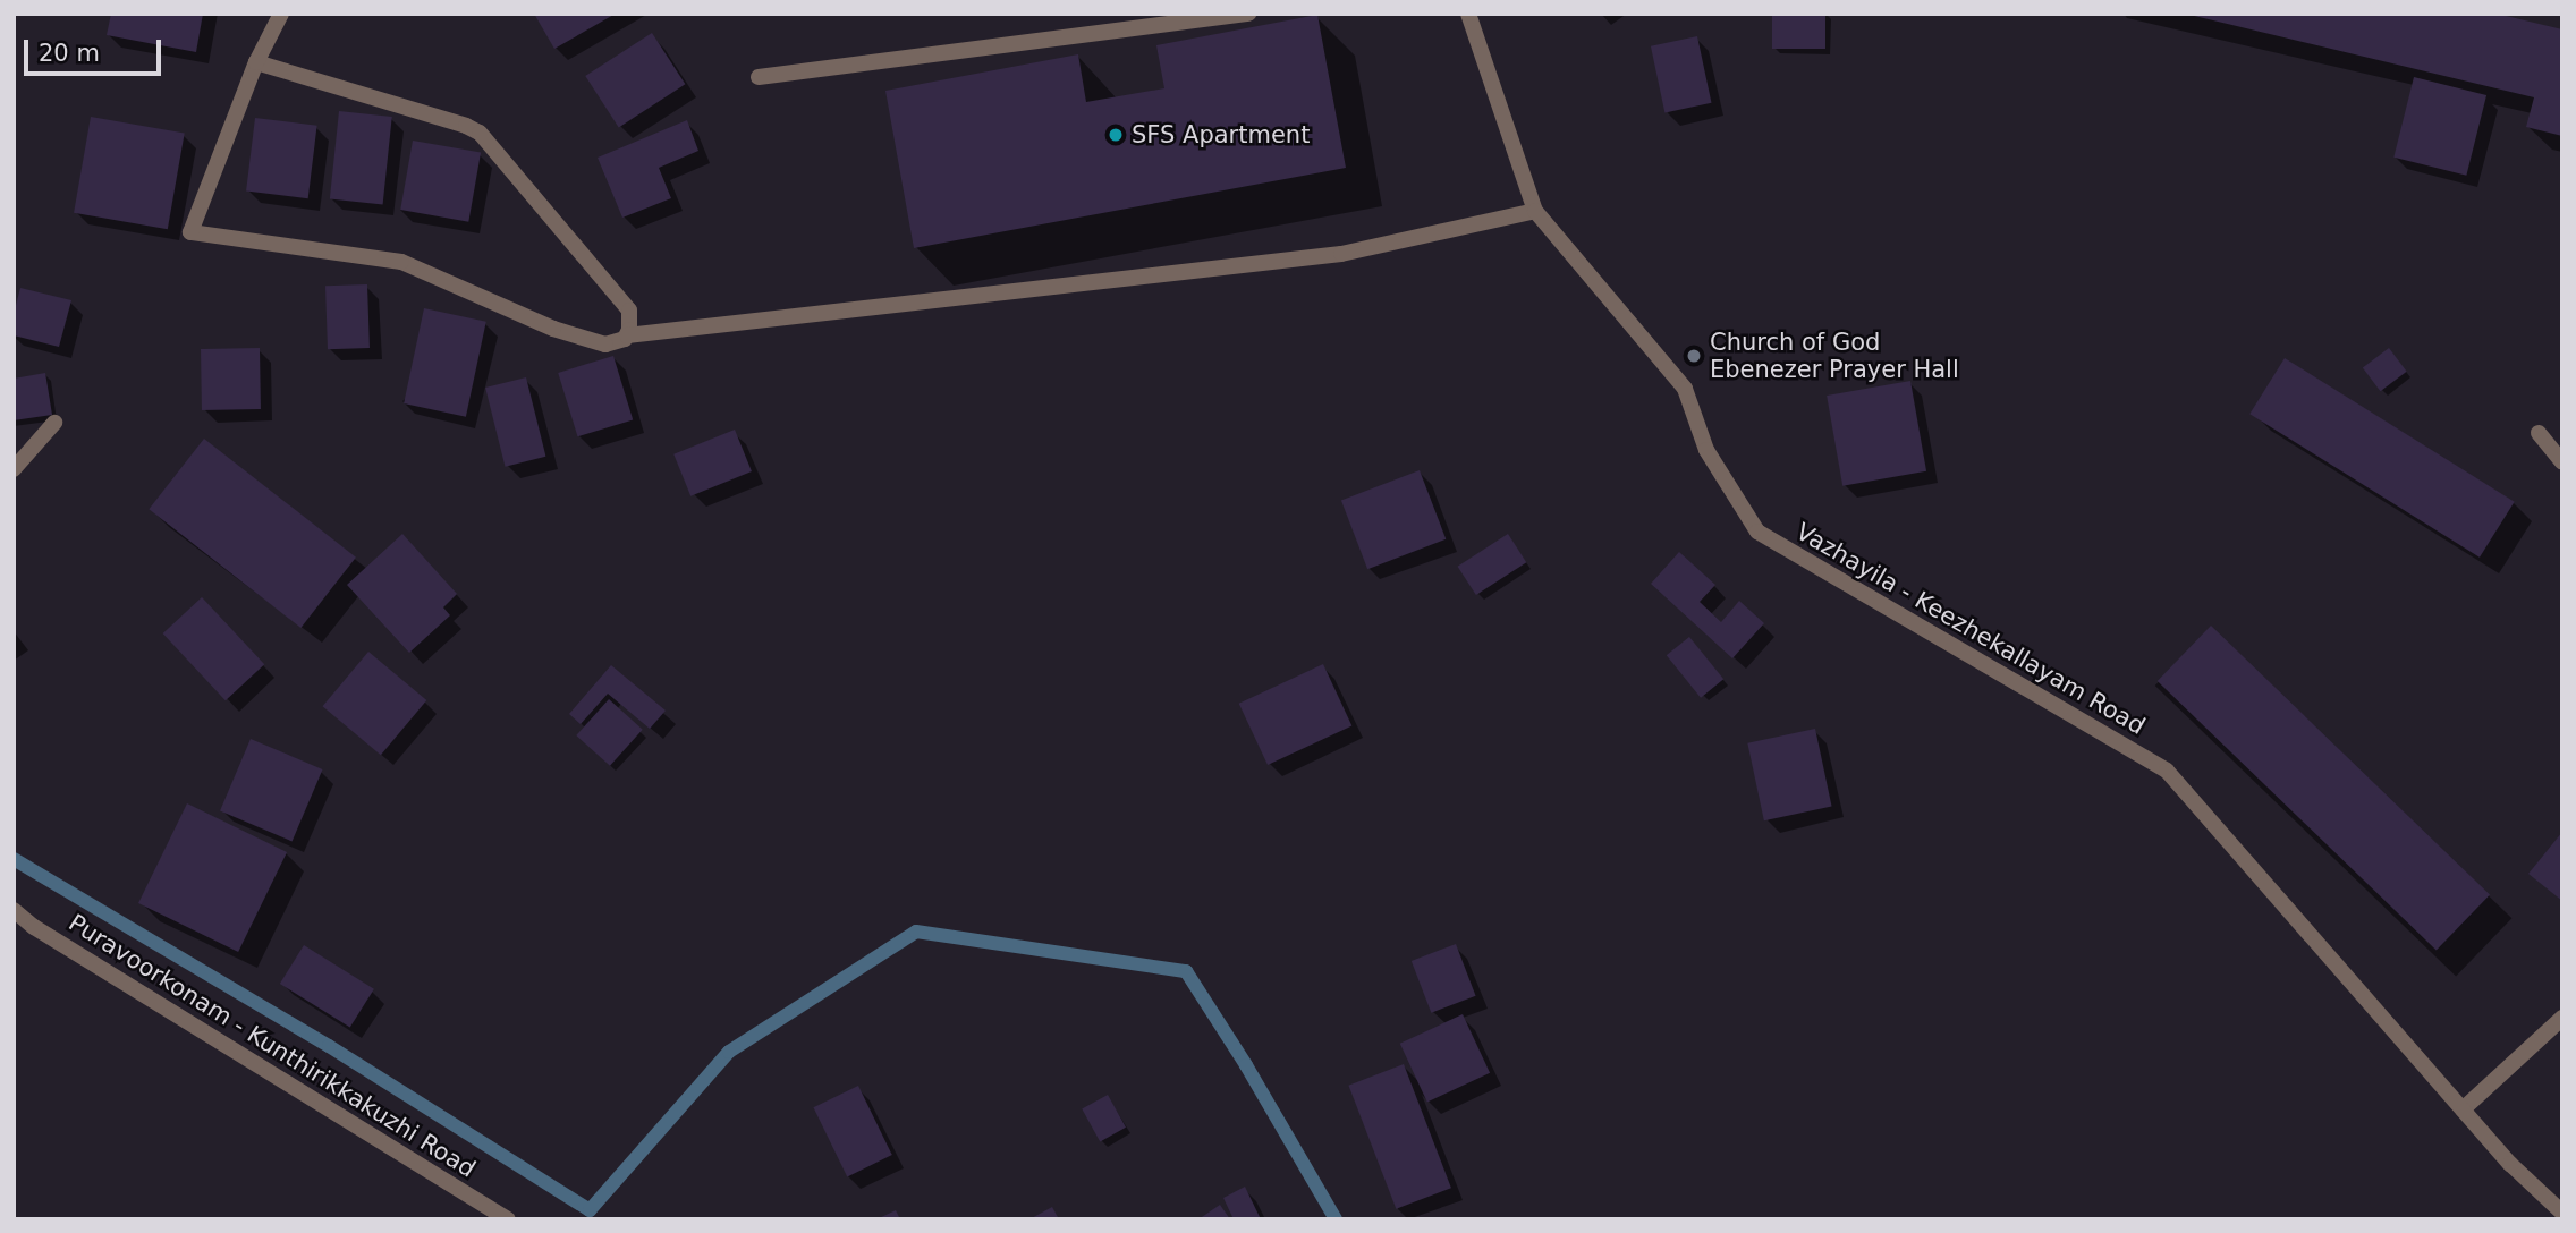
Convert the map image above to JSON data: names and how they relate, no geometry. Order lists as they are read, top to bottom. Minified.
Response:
{"streets":{"street":["Vazhayila - Keezhekallayam Road","Puravoorkonam - Kunthirikkakuzhi Road"]},"places":["SFS Apartment","Church of God Ebenezer Prayer Hall"],"scale_bar":"20 m"}
